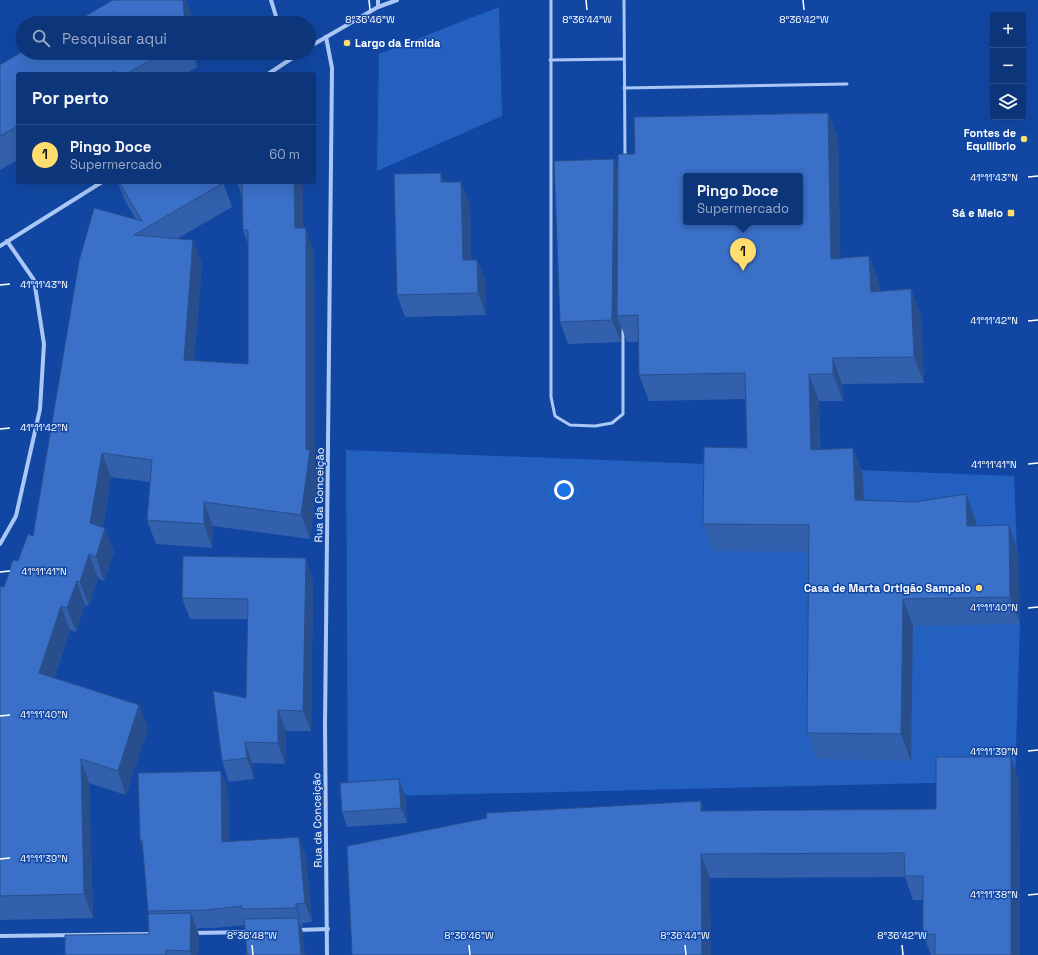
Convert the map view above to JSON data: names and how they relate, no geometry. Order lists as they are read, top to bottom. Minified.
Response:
{"streets":{"street":["Rua da Conceição"]},"places":{"other":["Largo da Ermida","Fontes de Equilíbrio","Casa de Marta Ortigão Sampaio"],"transit":["Sá e Melo"]},"page":{"map_buttons":["+","−"],"search":"Pesquisar aqui","heading":"Por perto","list":[{"mark":"1","name":"Pingo Doce","note":"Supermercado","value":"60 m"}],"popup":["Pingo Doce","Supermercado"],"pins":"1"},"coordinates":["8°36'46\"W","8°36'44\"W","8°36'42\"W","41°11'43\"N","41°11'42\"N","41°11'41\"N","41°11'40\"N","41°11'39\"N","41°11'38\"N","8°36'48\"W"]}
